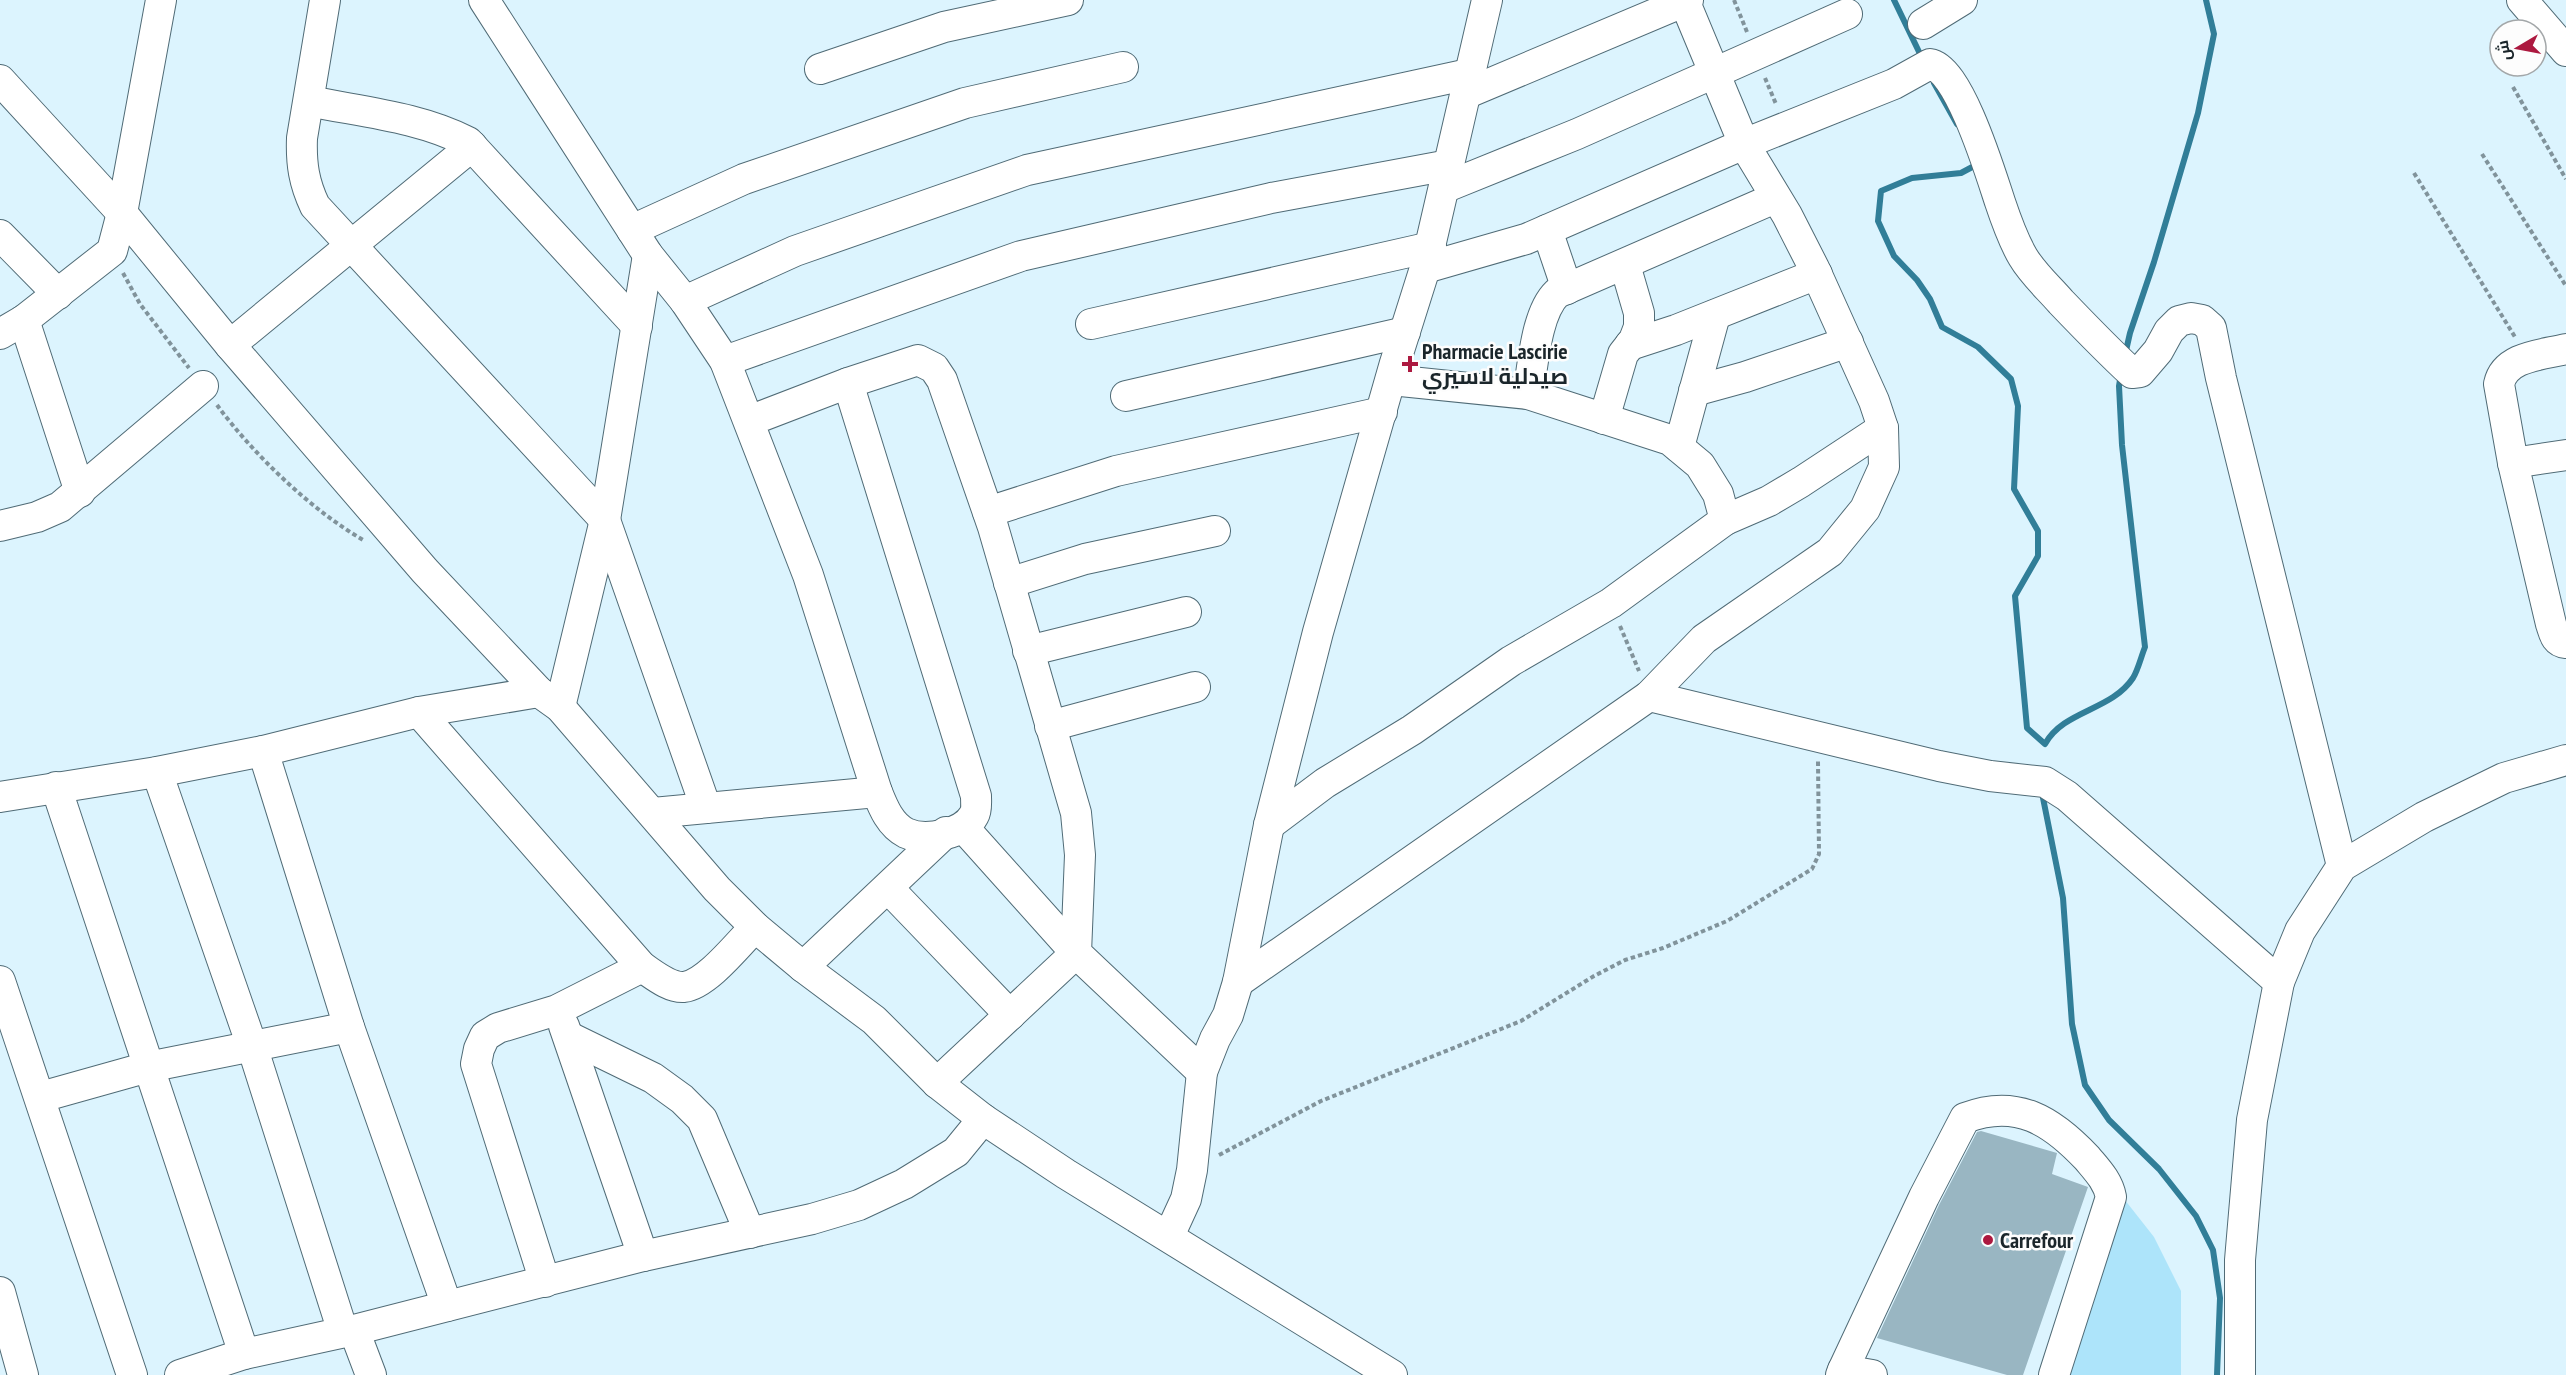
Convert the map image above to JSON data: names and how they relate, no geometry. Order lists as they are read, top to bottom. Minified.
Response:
{"places":{"health":["Pharmacie Lascirie صيدلية لاسيري"],"other":["Carrefour"]},"north":"left"}
